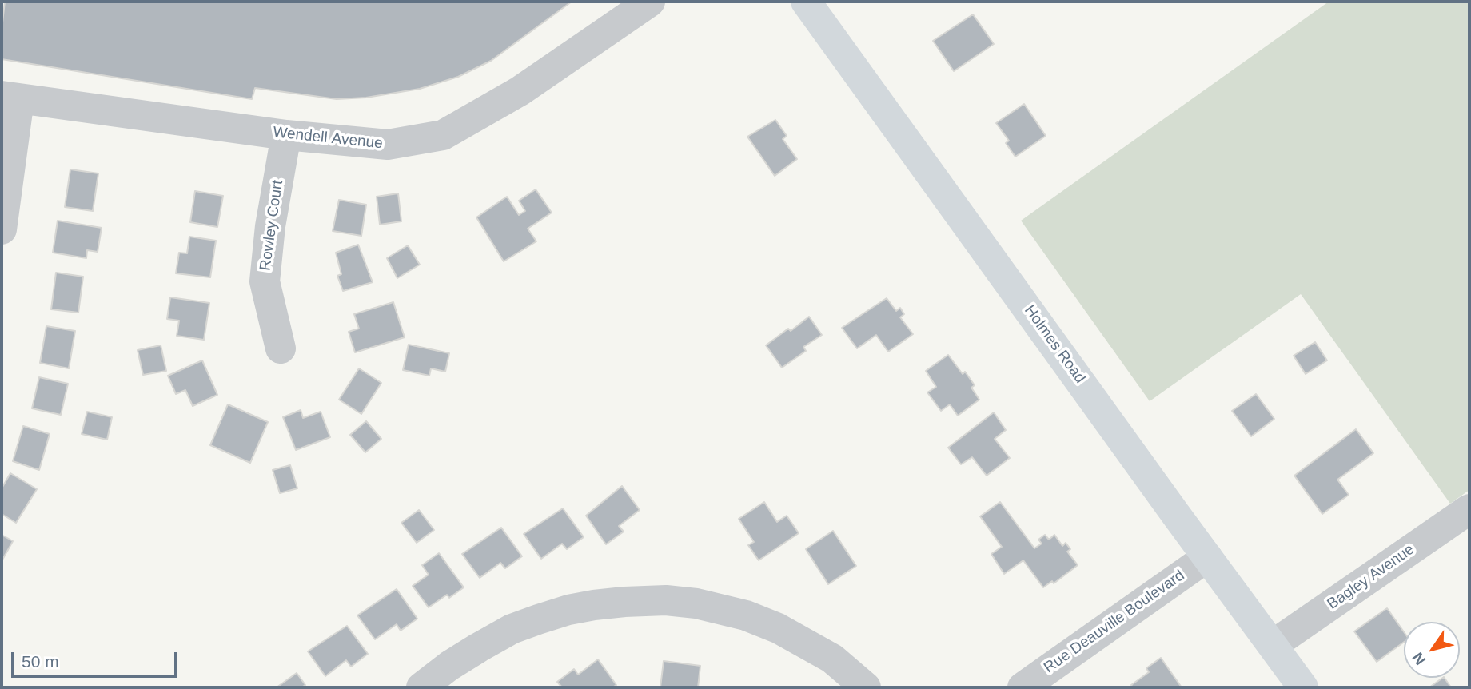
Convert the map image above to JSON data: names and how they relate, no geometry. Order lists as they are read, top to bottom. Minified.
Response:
{"streets":{"main road":["Holmes Road"],"street":["Wendell Avenue","Rowley Court","Bagley Avenue","Rue Deauville Boulevard"]},"crossings":[["Wendell Avenue","Rowley Court"],["Holmes Road","Bagley Avenue"],["Holmes Road","Rue Deauville Boulevard"]],"scale_bar":"50 m","north":"bottom left"}
